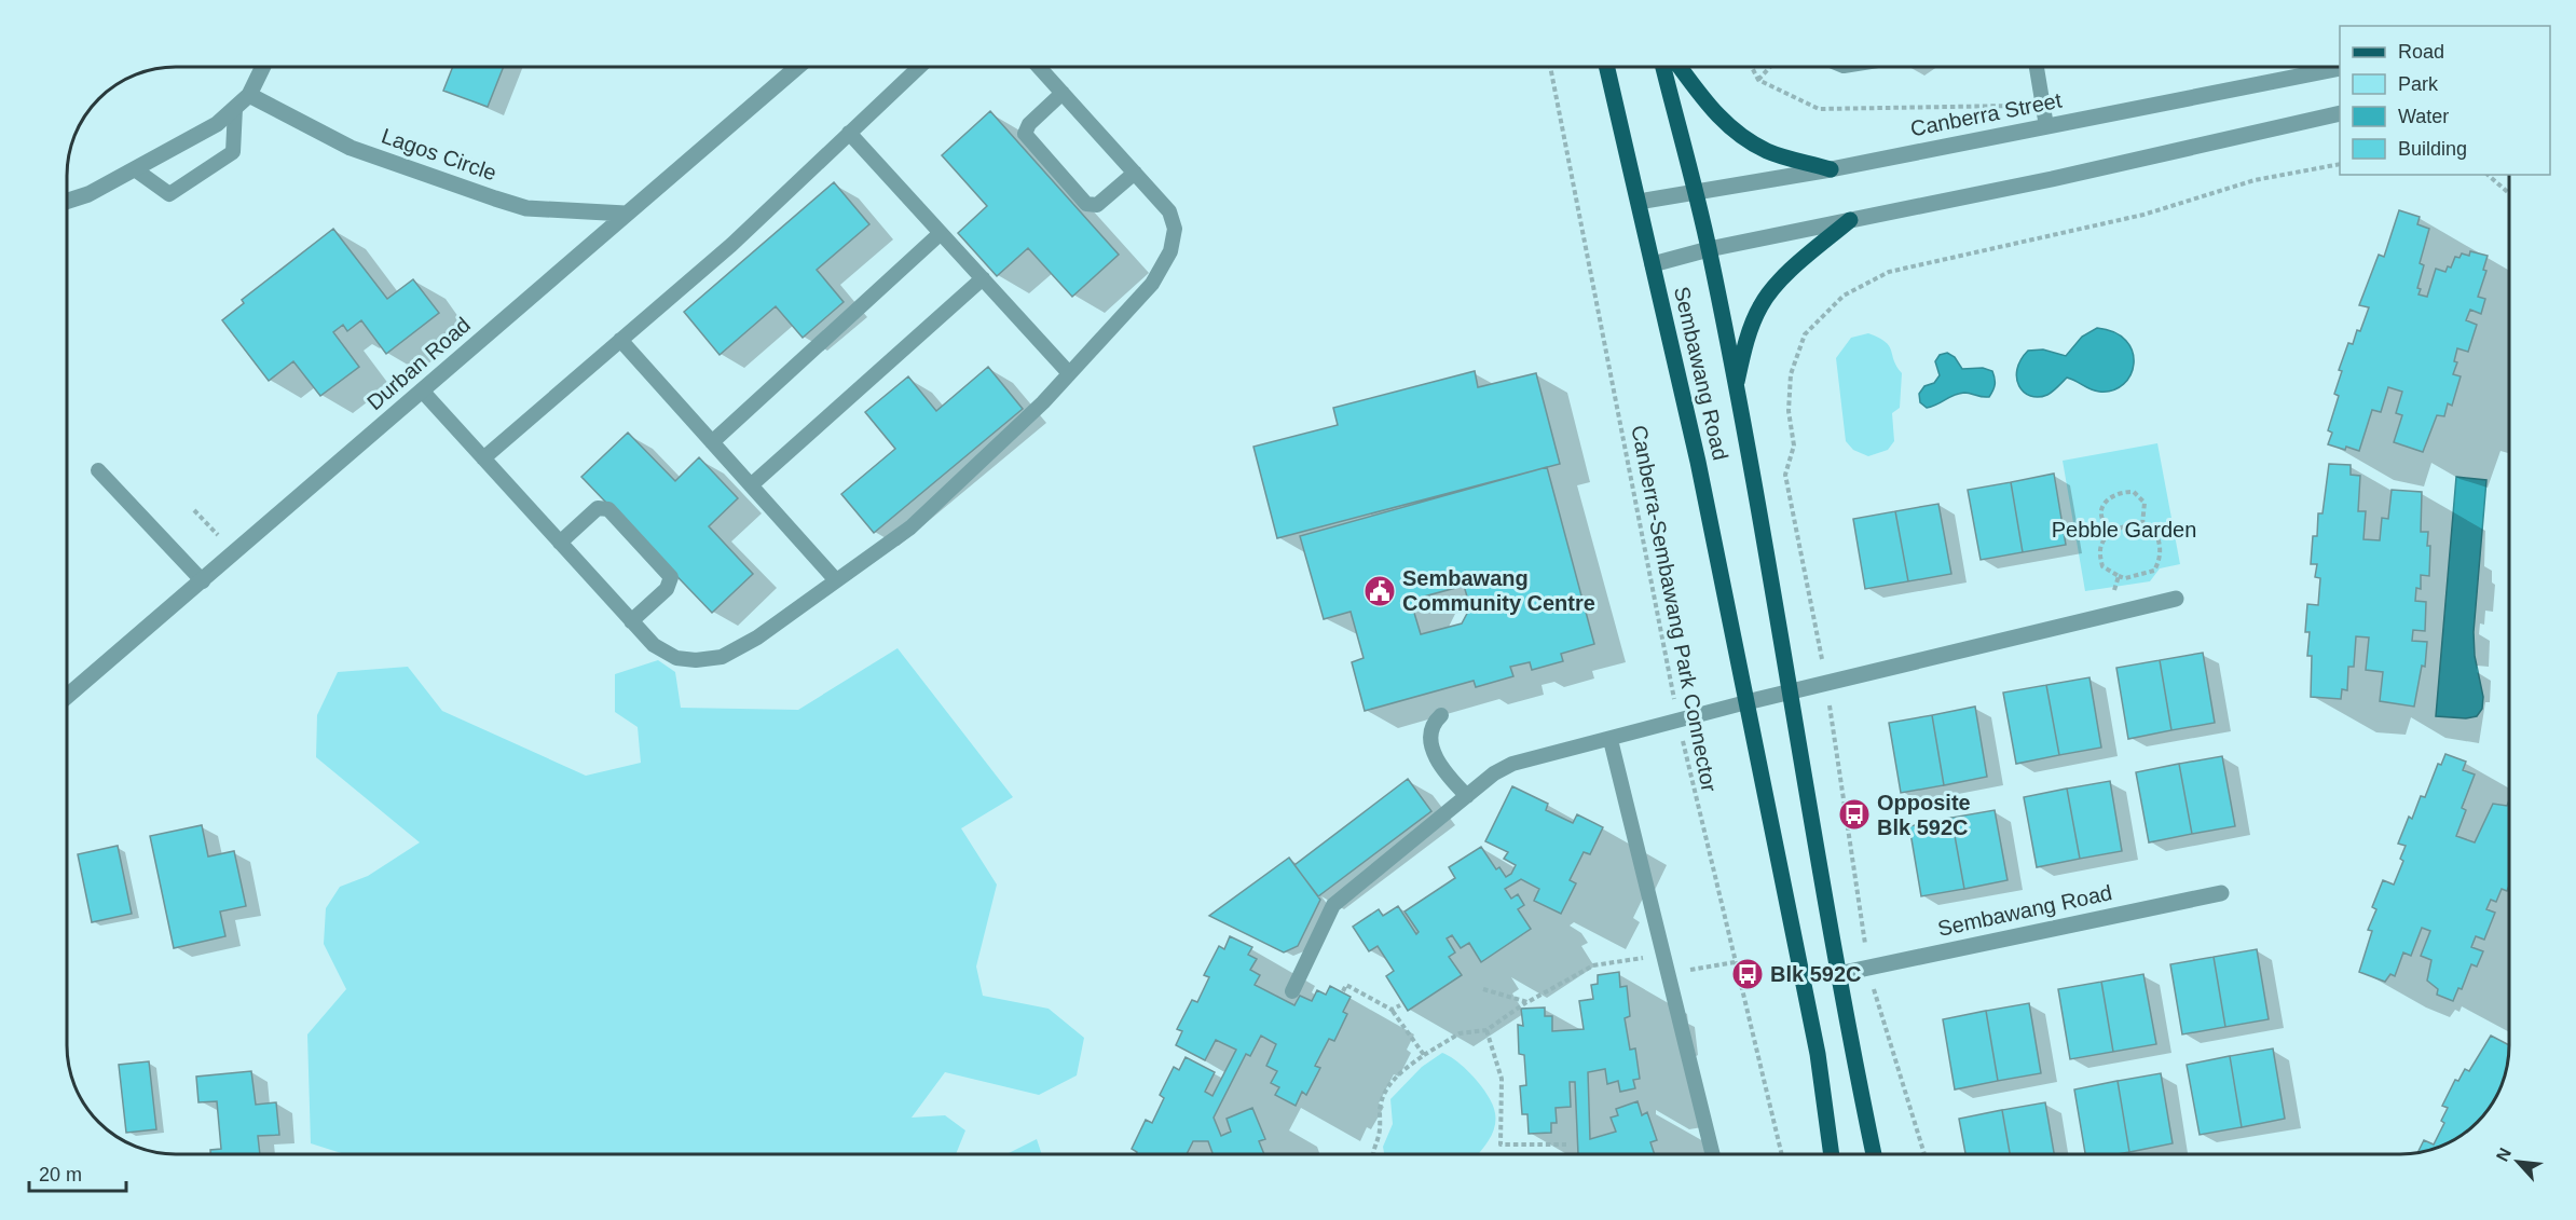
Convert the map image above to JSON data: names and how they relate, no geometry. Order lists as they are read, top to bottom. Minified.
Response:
{"streets":{"main road":["Sembawang Road"],"street":["Canberra Street","Lagos Circle","Durban Road"],"path":["Canberra-Sembawang Park Connector"]},"crossings":[["Canberra Street","Sembawang Road"],["Lagos Circle","Durban Road"]],"parks":["Pebble Garden"],"places":{"public building":["Sembawang Community Centre"],"bus stop":["Opposite Blk 592C","Blk 592C"]},"legend":["Road","Park","Water","Building"],"scale_bar":"20 m","north":"top left"}
